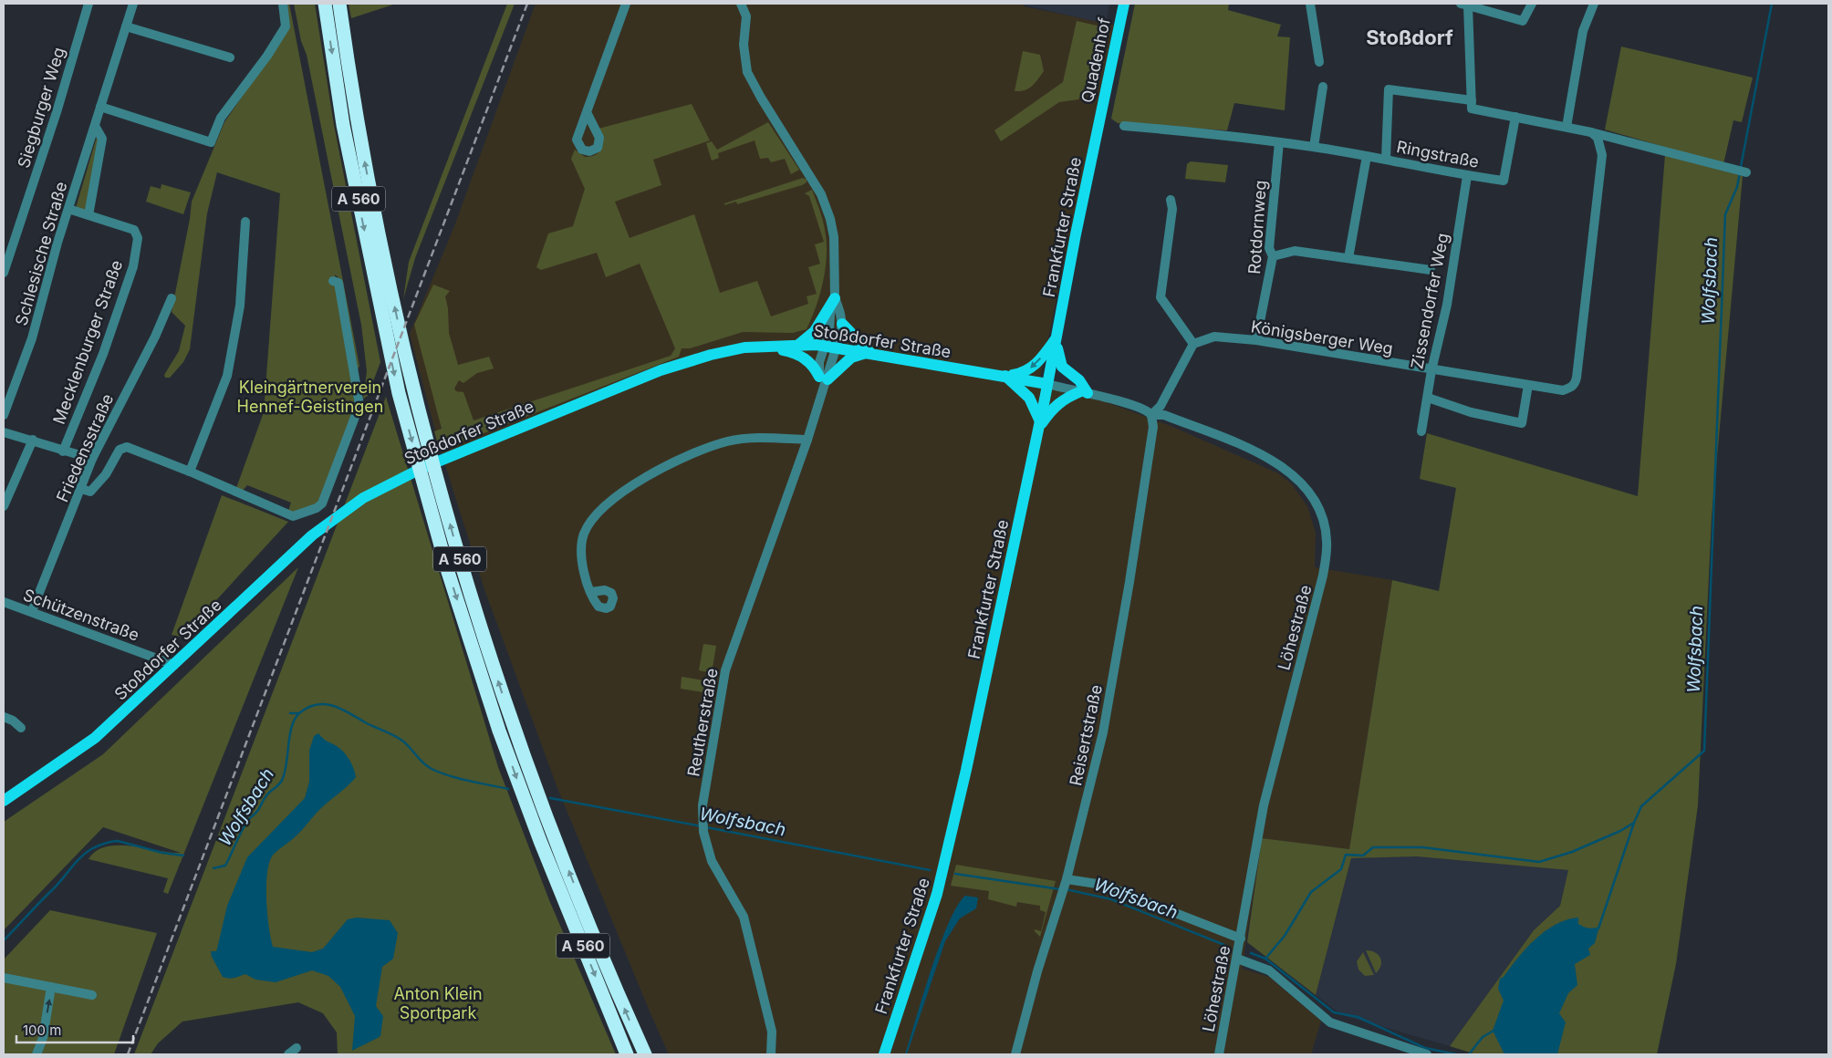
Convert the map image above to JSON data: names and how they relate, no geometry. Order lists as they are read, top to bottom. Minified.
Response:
{"streets":{"highway":["A 560"],"main road":["Quadenhof","Frankfurter Straße","Stoßdorfer Straße"],"street":["Siegburger Weg","Ringstraße","Rotdornweg","Schlesische Straße","Zissendorfer Weg","Königsberger Weg","Mecklenburger Straße","Friedensstraße","Schützenstraße","Löhestraße","Reutherstraße","Reisertstraße"]},"crossings":[["Quadenhof","Frankfurter Straße"],["Ringstraße","Rotdornweg"],["Ringstraße","Zissendorfer Weg"],["Frankfurter Straße","Stoßdorfer Straße"],["Frankfurter Straße","Löhestraße"],["Rotdornweg","Königsberger Weg"],["Schlesische Straße","Mecklenburger Straße"],["Zissendorfer Weg","Königsberger Weg"],["Stoßdorfer Straße","Schützenstraße"],["Stoßdorfer Straße","Löhestraße"],["Stoßdorfer Straße","Reutherstraße"],["Friedensstraße","Schützenstraße"],["Löhestraße","Reisertstraße"]],"districts":["Stoßdorf"],"water":["Wolfsbach"],"parks":["Kleingärtnerverein Hennef-Geistingen","Anton Klein Sportpark"],"scale_bar":"100 m"}
